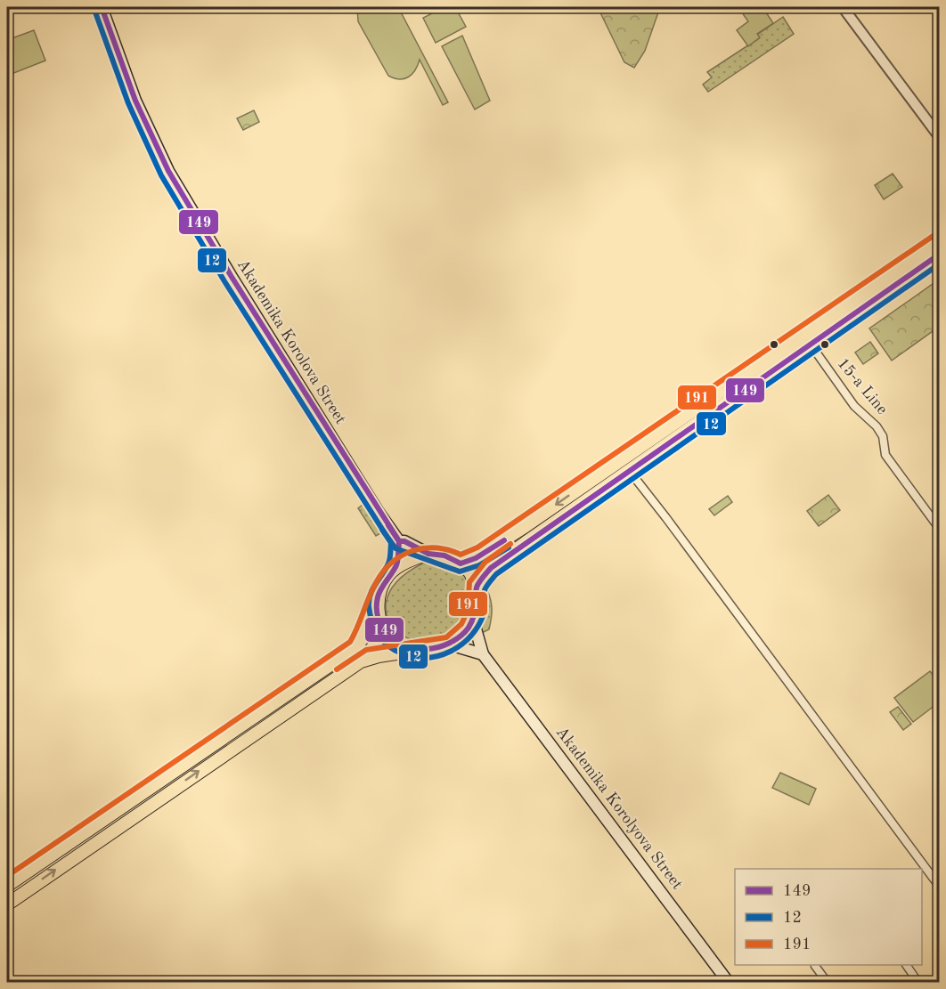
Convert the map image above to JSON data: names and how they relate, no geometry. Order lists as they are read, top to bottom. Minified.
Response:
{"streets":{"main road":["Akademika Korolova Street","Akademika Korolyova Street"],"street":["15-a Line"]},"lines":["transit line 149","transit line 12","transit line 191"],"legend":["149","12","191"]}
